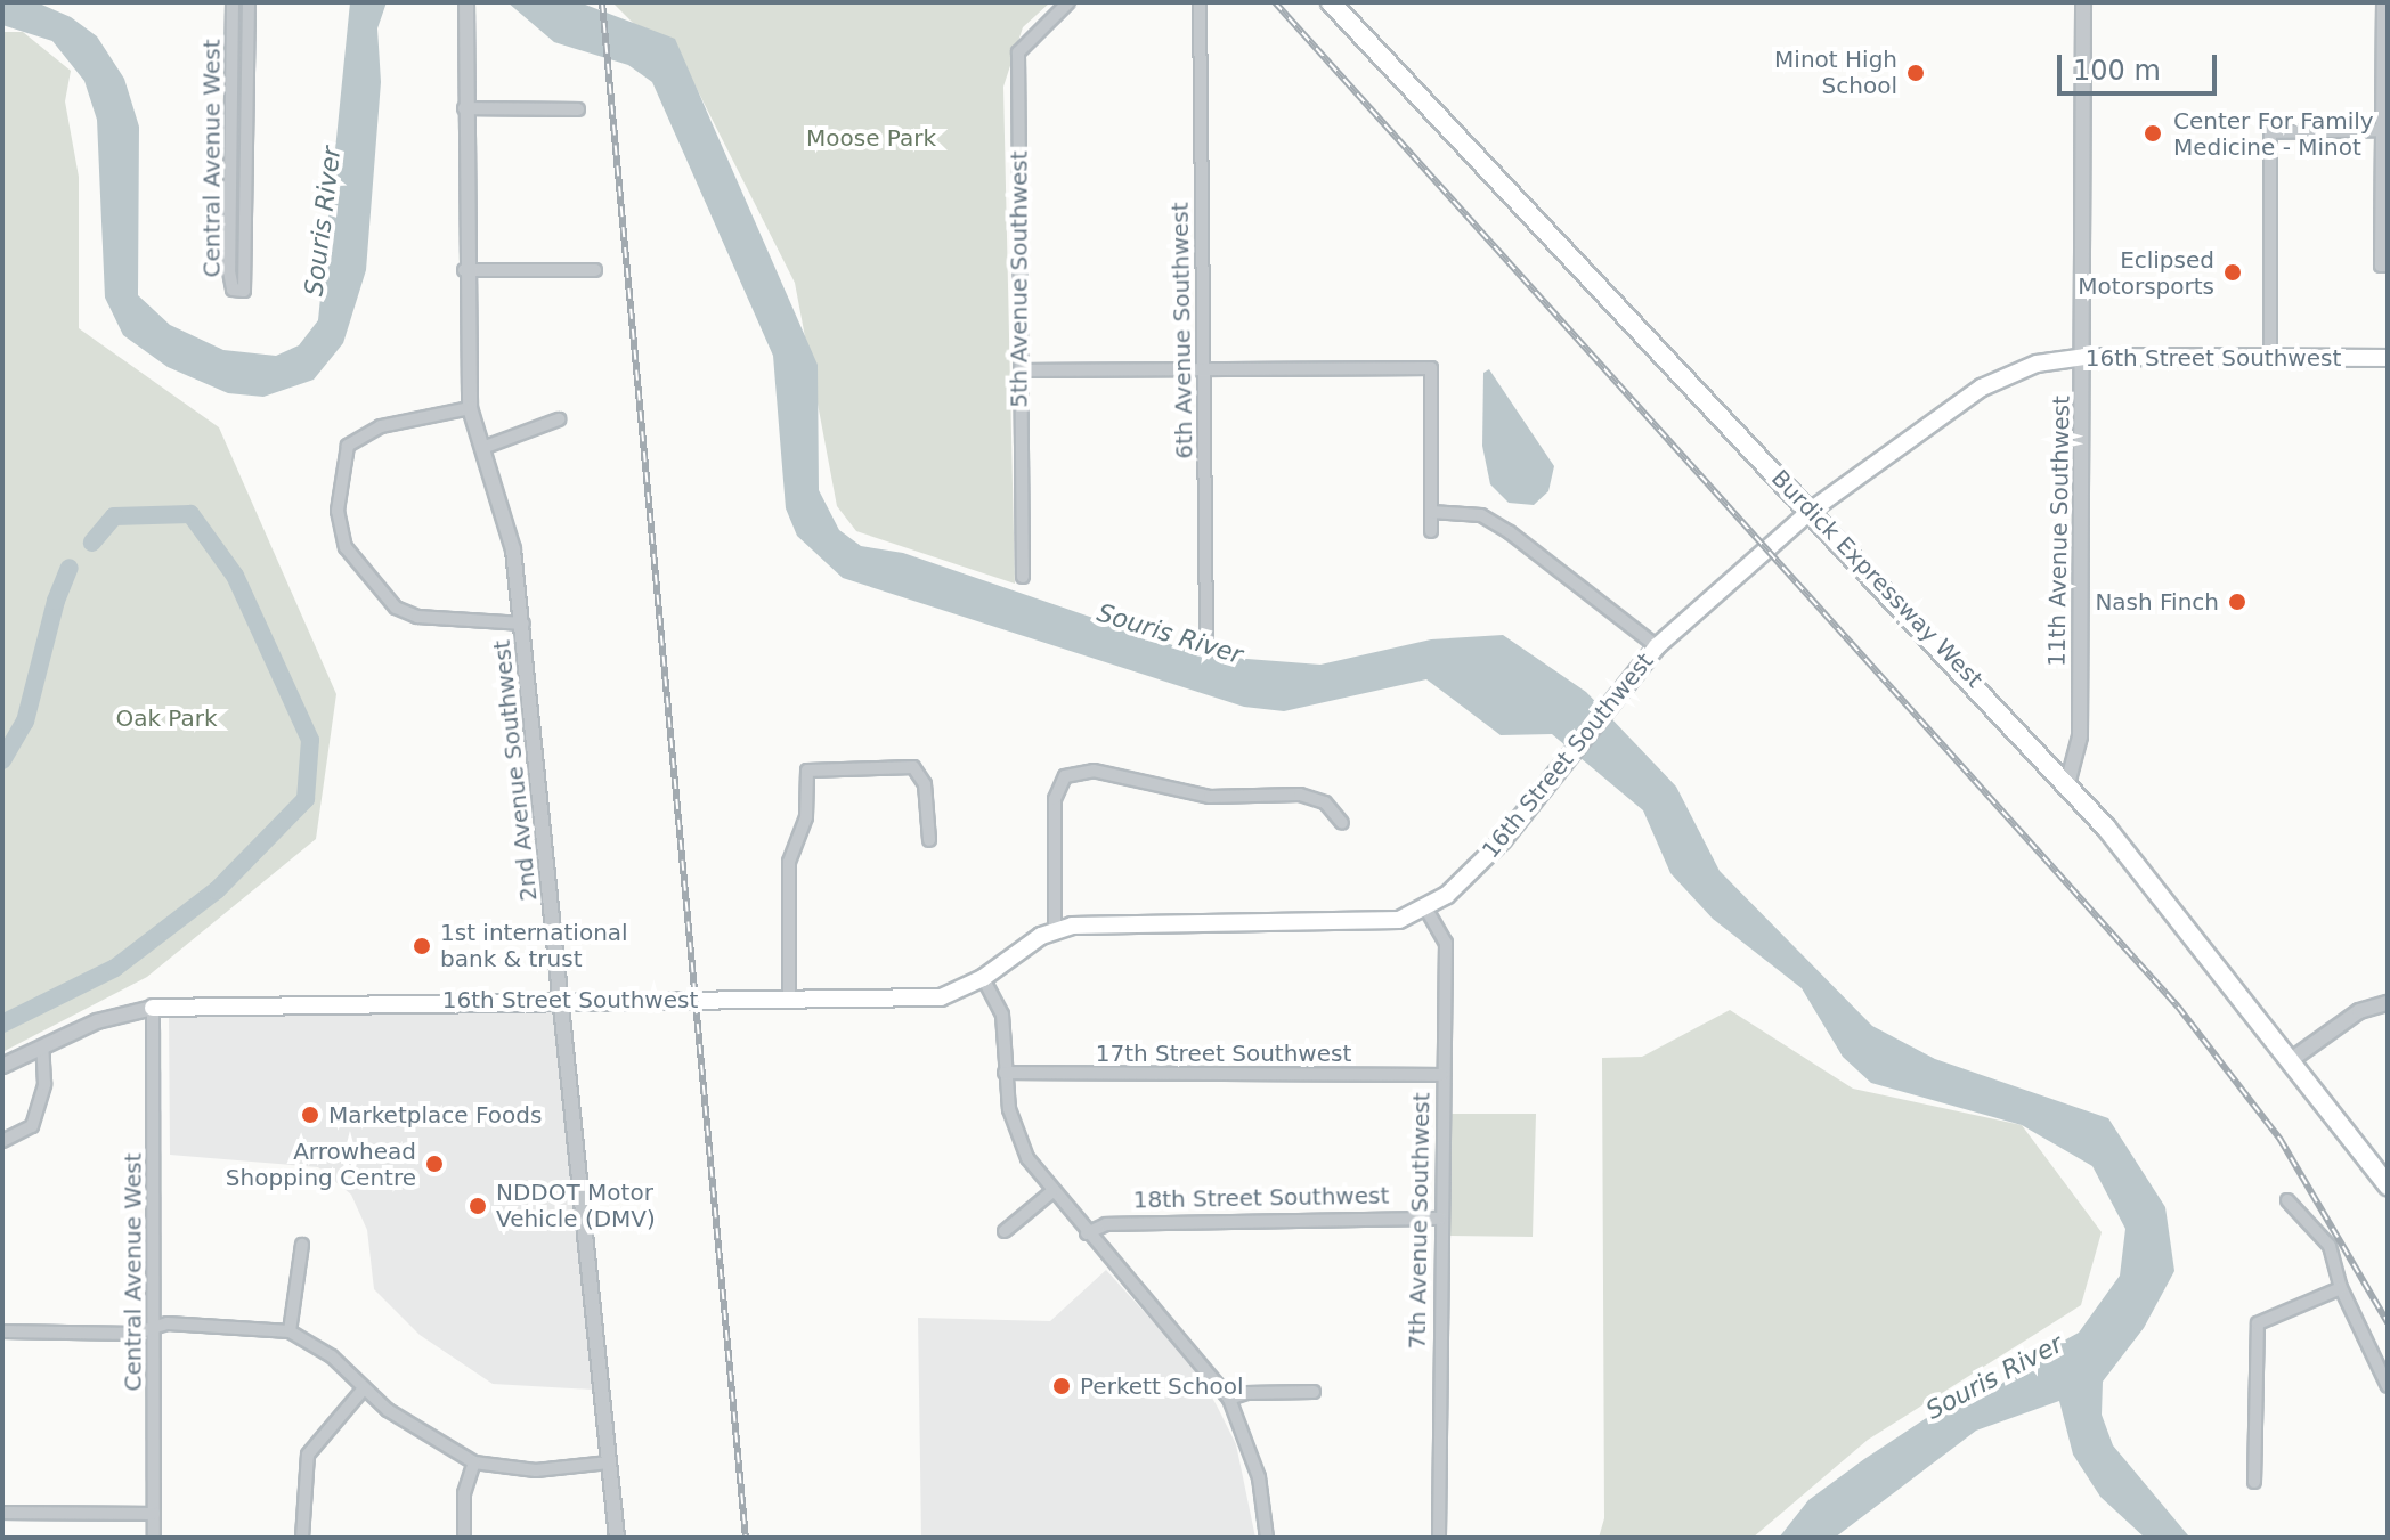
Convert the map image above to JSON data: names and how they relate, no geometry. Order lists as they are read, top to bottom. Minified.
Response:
{"streets":{"main road":["16th Street Southwest","Burdick Expressway West"],"street":["Central Avenue West","5th Avenue Southwest","6th Avenue Southwest","11th Avenue Southwest","2nd Avenue Southwest","17th Street Southwest","18th Street Southwest","7th Avenue Southwest"]},"crossings":[["Central Avenue West","16th Street Southwest"],["16th Street Southwest","11th Avenue Southwest"],["16th Street Southwest","Burdick Expressway West"],["16th Street Southwest","2nd Avenue Southwest"],["16th Street Southwest","7th Avenue Southwest"],["11th Avenue Southwest","Burdick Expressway West"],["17th Street Southwest","7th Avenue Southwest"],["18th Street Southwest","7th Avenue Southwest"]],"water":["Souris River"],"parks":["Moose Park","Oak Park"],"places":["Minot High School","Center For Family Medicine - Minot","Eclipsed Motorsports","Nash Finch","1st international bank & trust","Marketplace Foods","Arrowhead Shopping Centre","NDDOT Motor Vehicle (DMV)","Perkett School"],"scale_bar":"100 m"}
